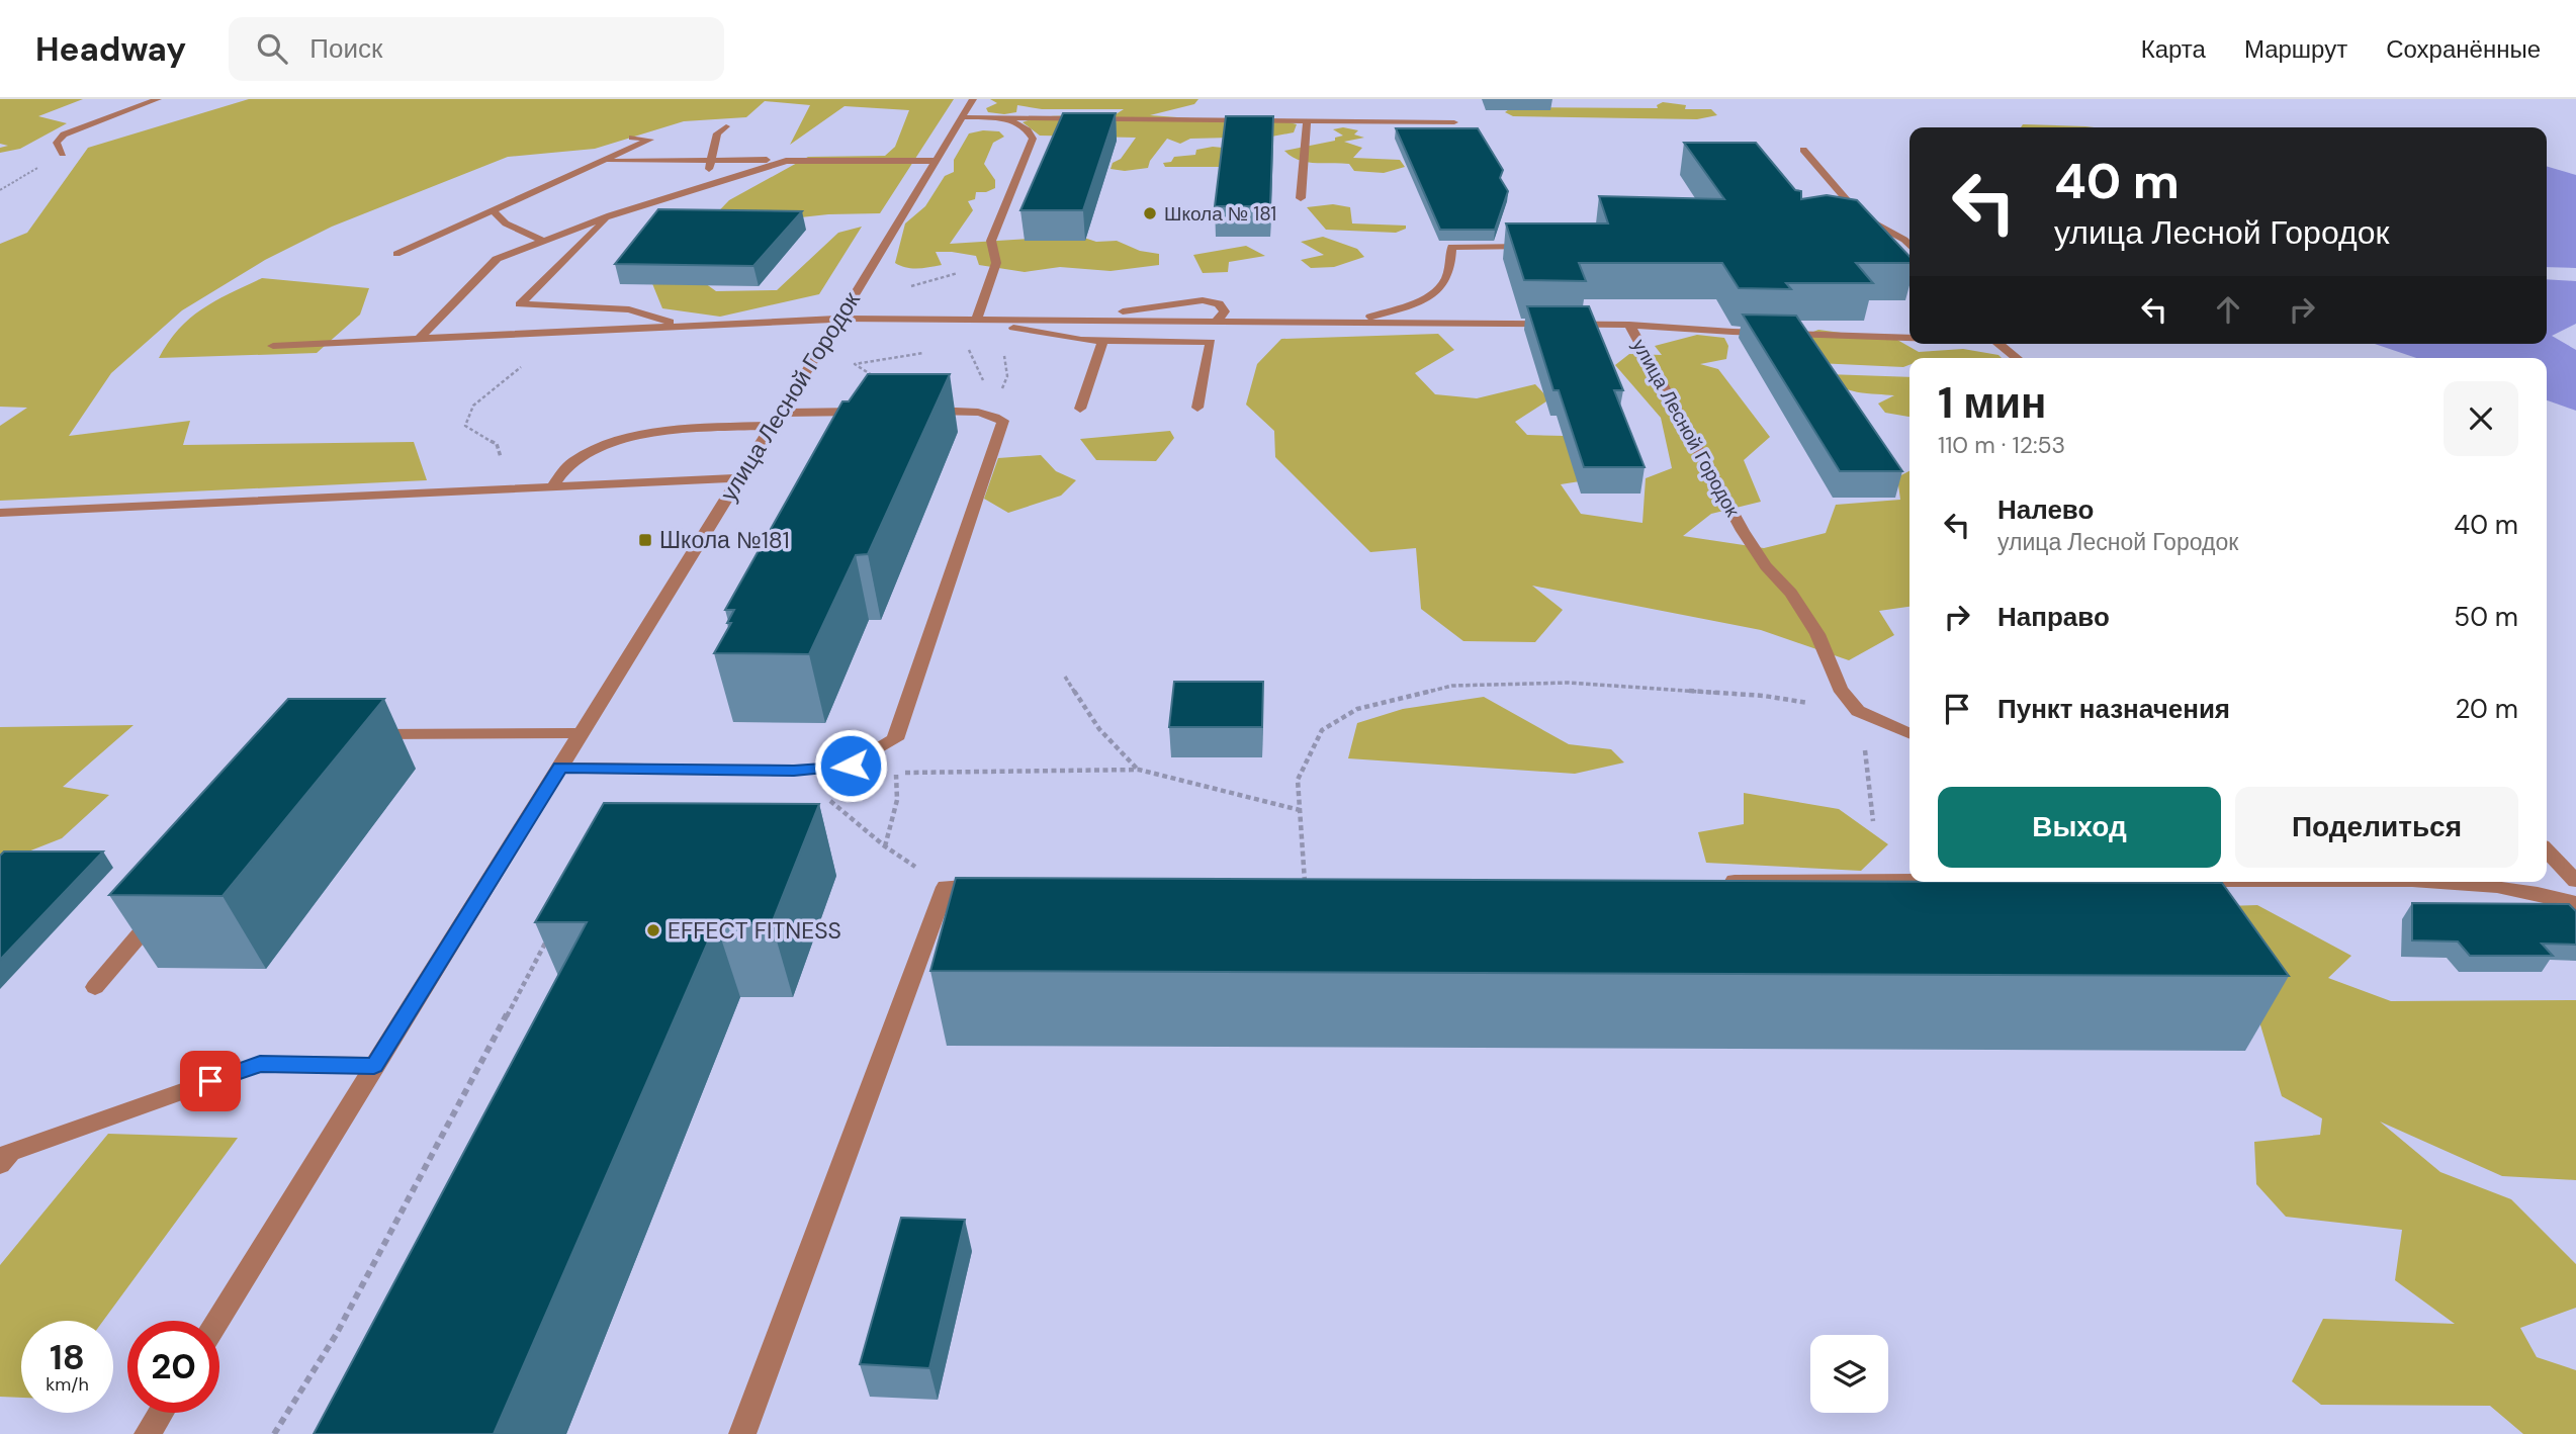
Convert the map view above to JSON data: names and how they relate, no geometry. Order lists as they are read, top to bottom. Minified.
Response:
{"streets":{"street":["улица Лесной Городок"]},"places":{"other":["Школа № 181","EFFECT FITNESS"],"transit":["Школа №181"]},"page":{"header":"Headway","search":"Поиск","nav":["Карта","Маршрут","Сохранённые"],"turn":["40 m","улица Лесной Городок"],"heading":["1 мин","110 m · 12:53"],"list":[{"name":"Налево","note":"улица Лесной Городок","value":"40 m"},{"name":"Направо","value":"50 m"},{"name":"Пункт назначения","value":"20 m"}],"buttons":["Выход","Поделиться"],"speed":"18 km/h","limit":"20"}}
